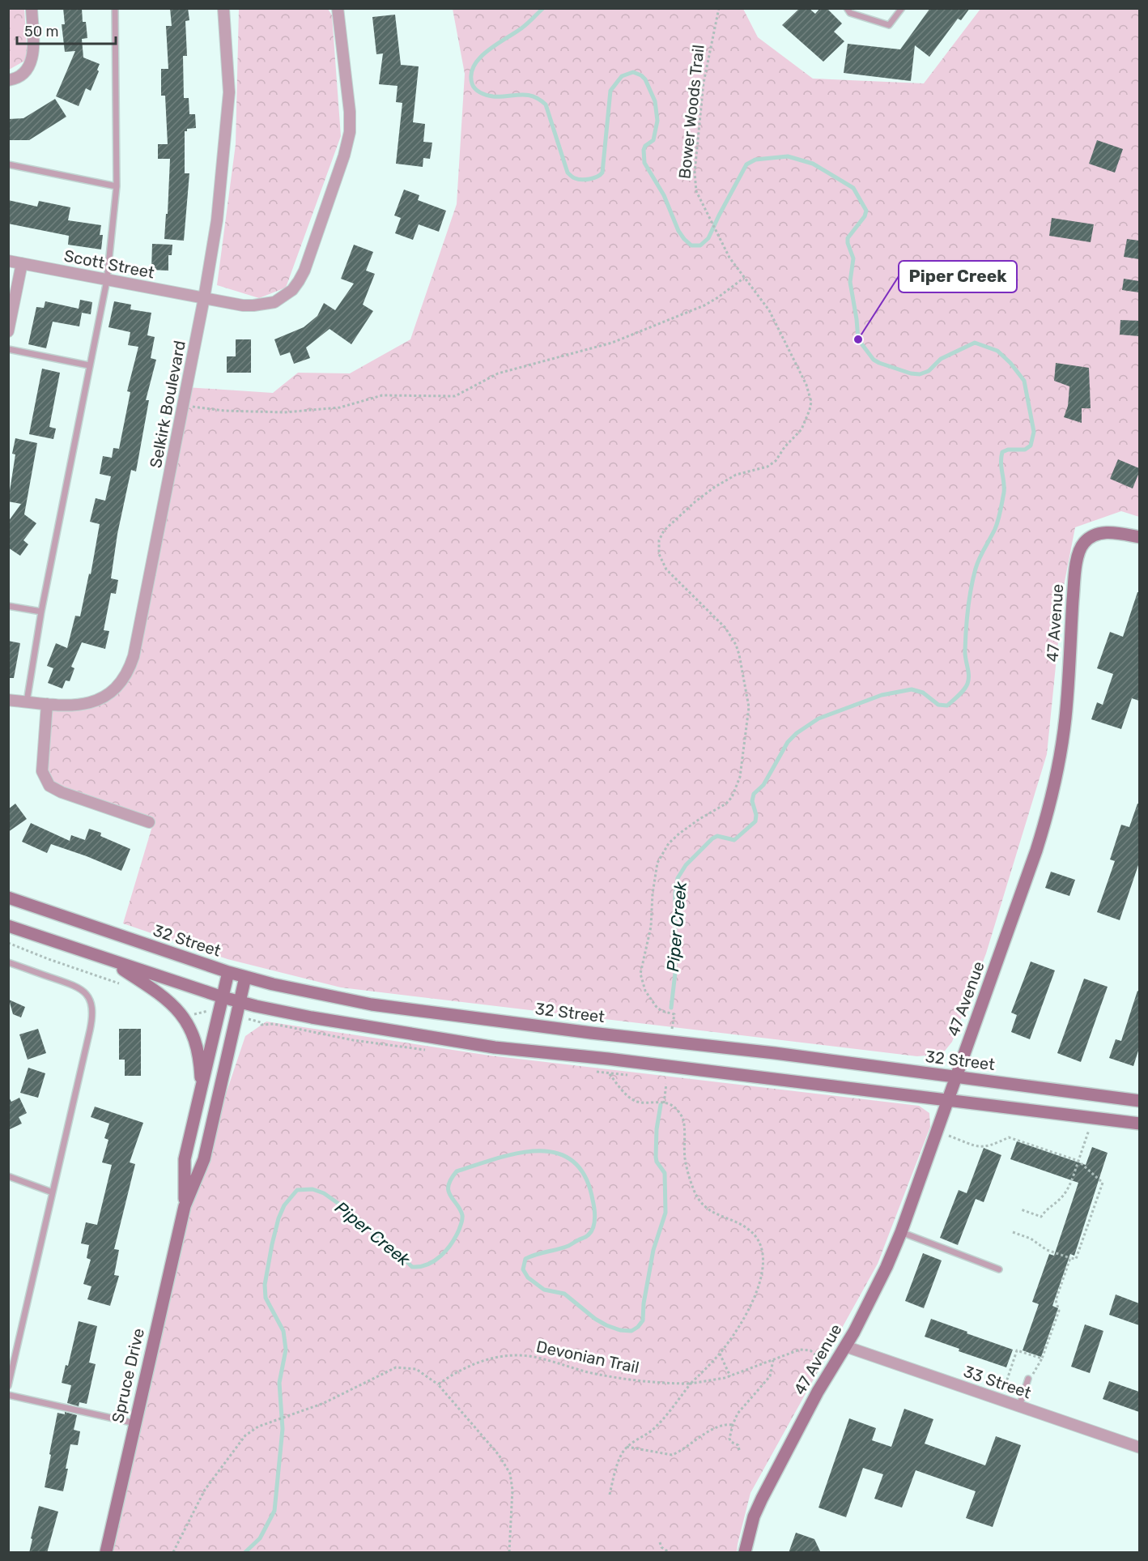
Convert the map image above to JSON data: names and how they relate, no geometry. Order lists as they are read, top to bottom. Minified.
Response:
{"streets":{"main road":["47 Avenue","32 Street","Spruce Drive"],"street":["Scott Street","Selkirk Boulevard","33 Street"],"path":["Bower Woods Trail","Devonian Trail"]},"crossings":[["Scott Street","Selkirk Boulevard"],["47 Avenue","32 Street"],["47 Avenue","33 Street"],["32 Street","Spruce Drive"]],"water":["Piper Creek"],"places":["Piper Creek"],"scale_bar":"50 m"}
